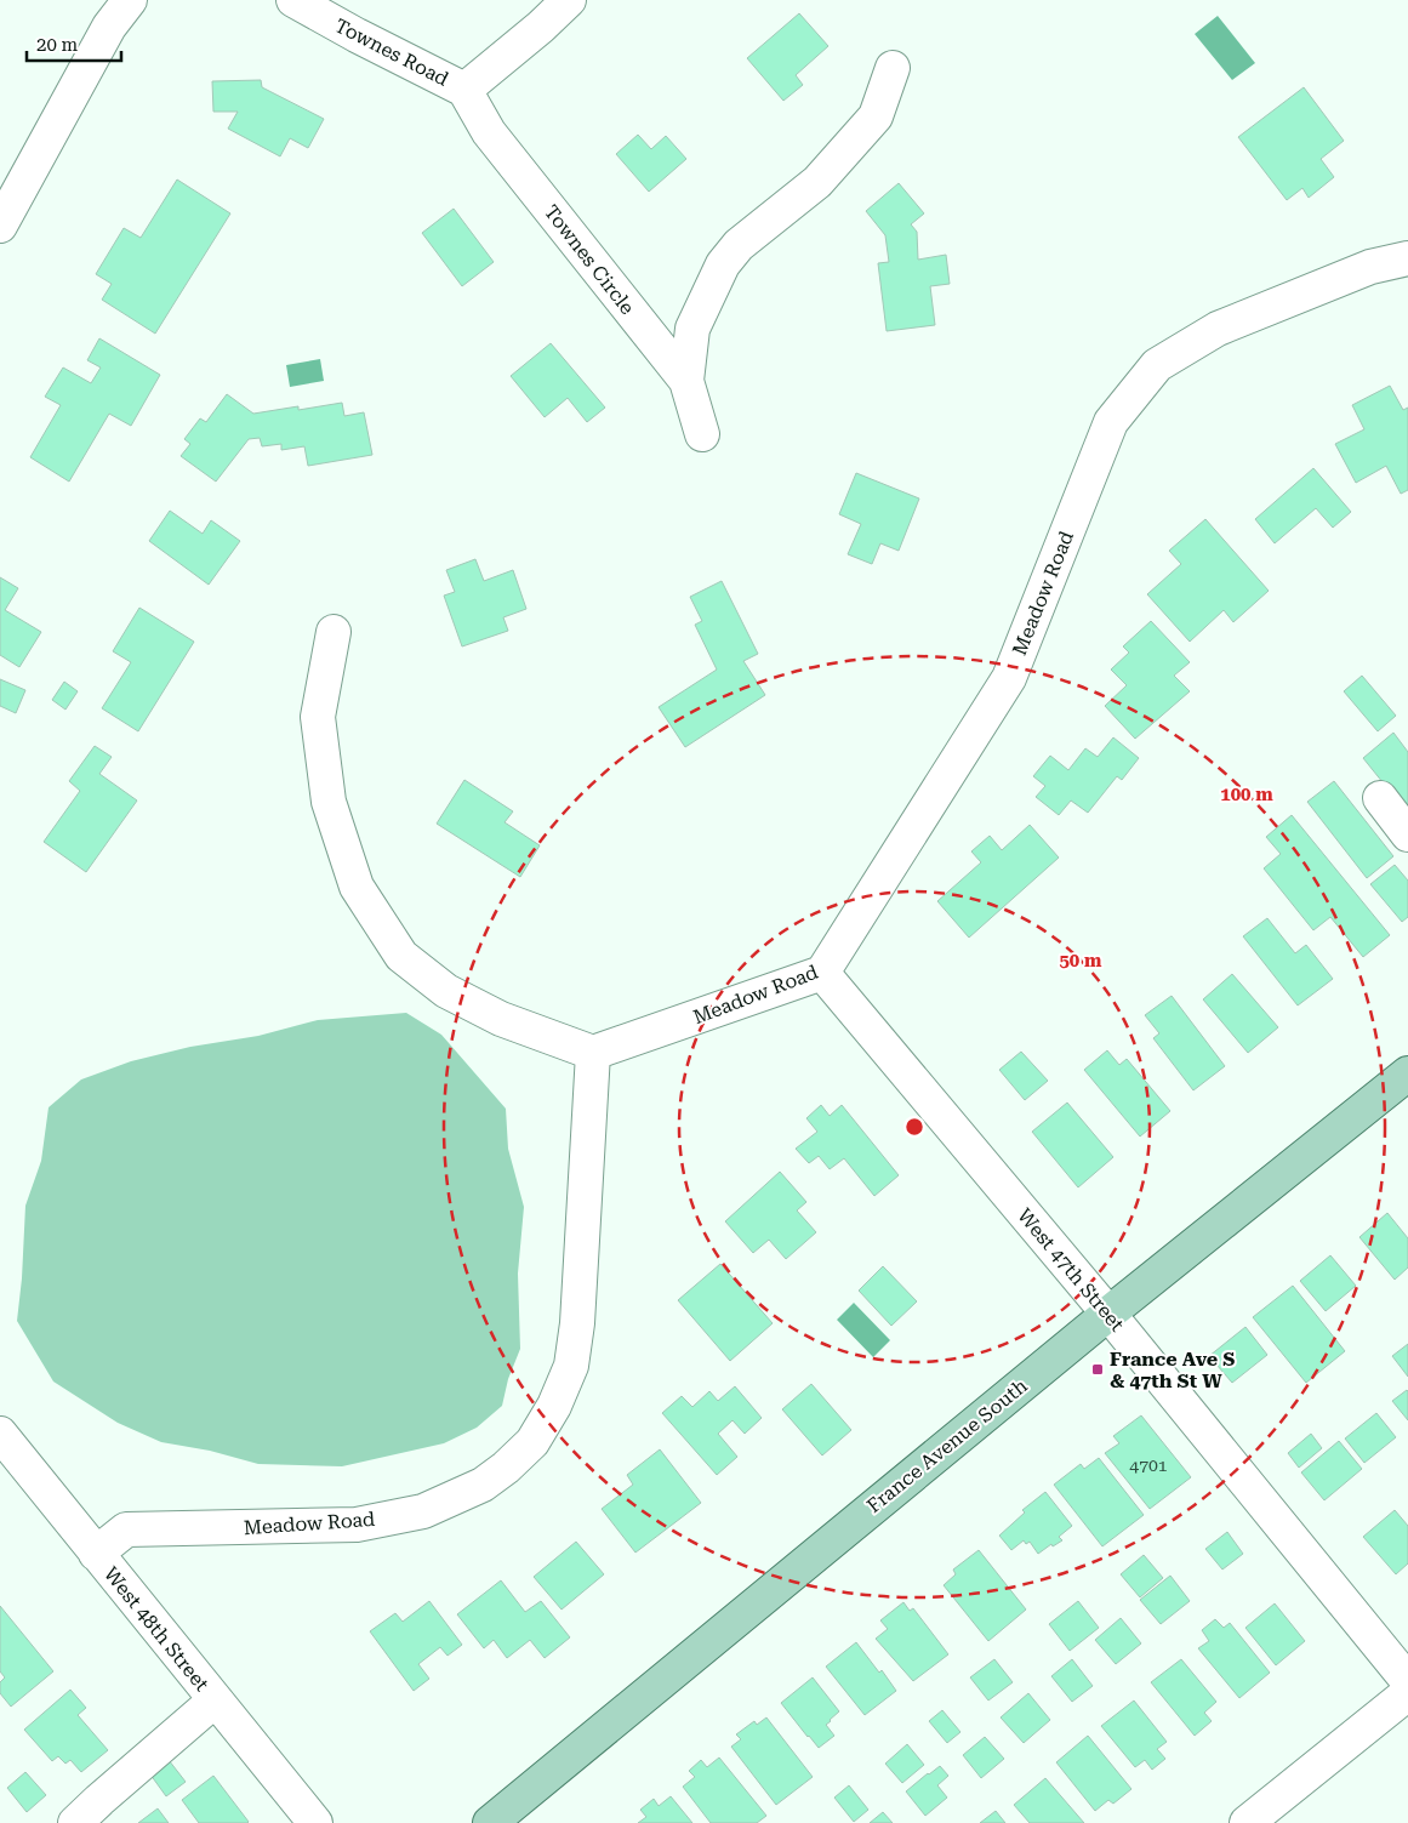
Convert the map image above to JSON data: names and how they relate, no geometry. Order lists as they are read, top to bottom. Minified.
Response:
{"streets":{"main road":["France Avenue South"],"street":["Townes Road","Townes Circle","Meadow Road","West 47th Street","West 48th Street"]},"crossings":[["Townes Road","Townes Circle"],["Meadow Road","West 47th Street"],["Meadow Road","West 48th Street"],["West 47th Street","France Avenue South"]],"places":{"transit":["France Ave S & 47th St W"]},"house_numbers":["4701"],"scale_bar":"20 m","rings":["100 m","50 m"]}
